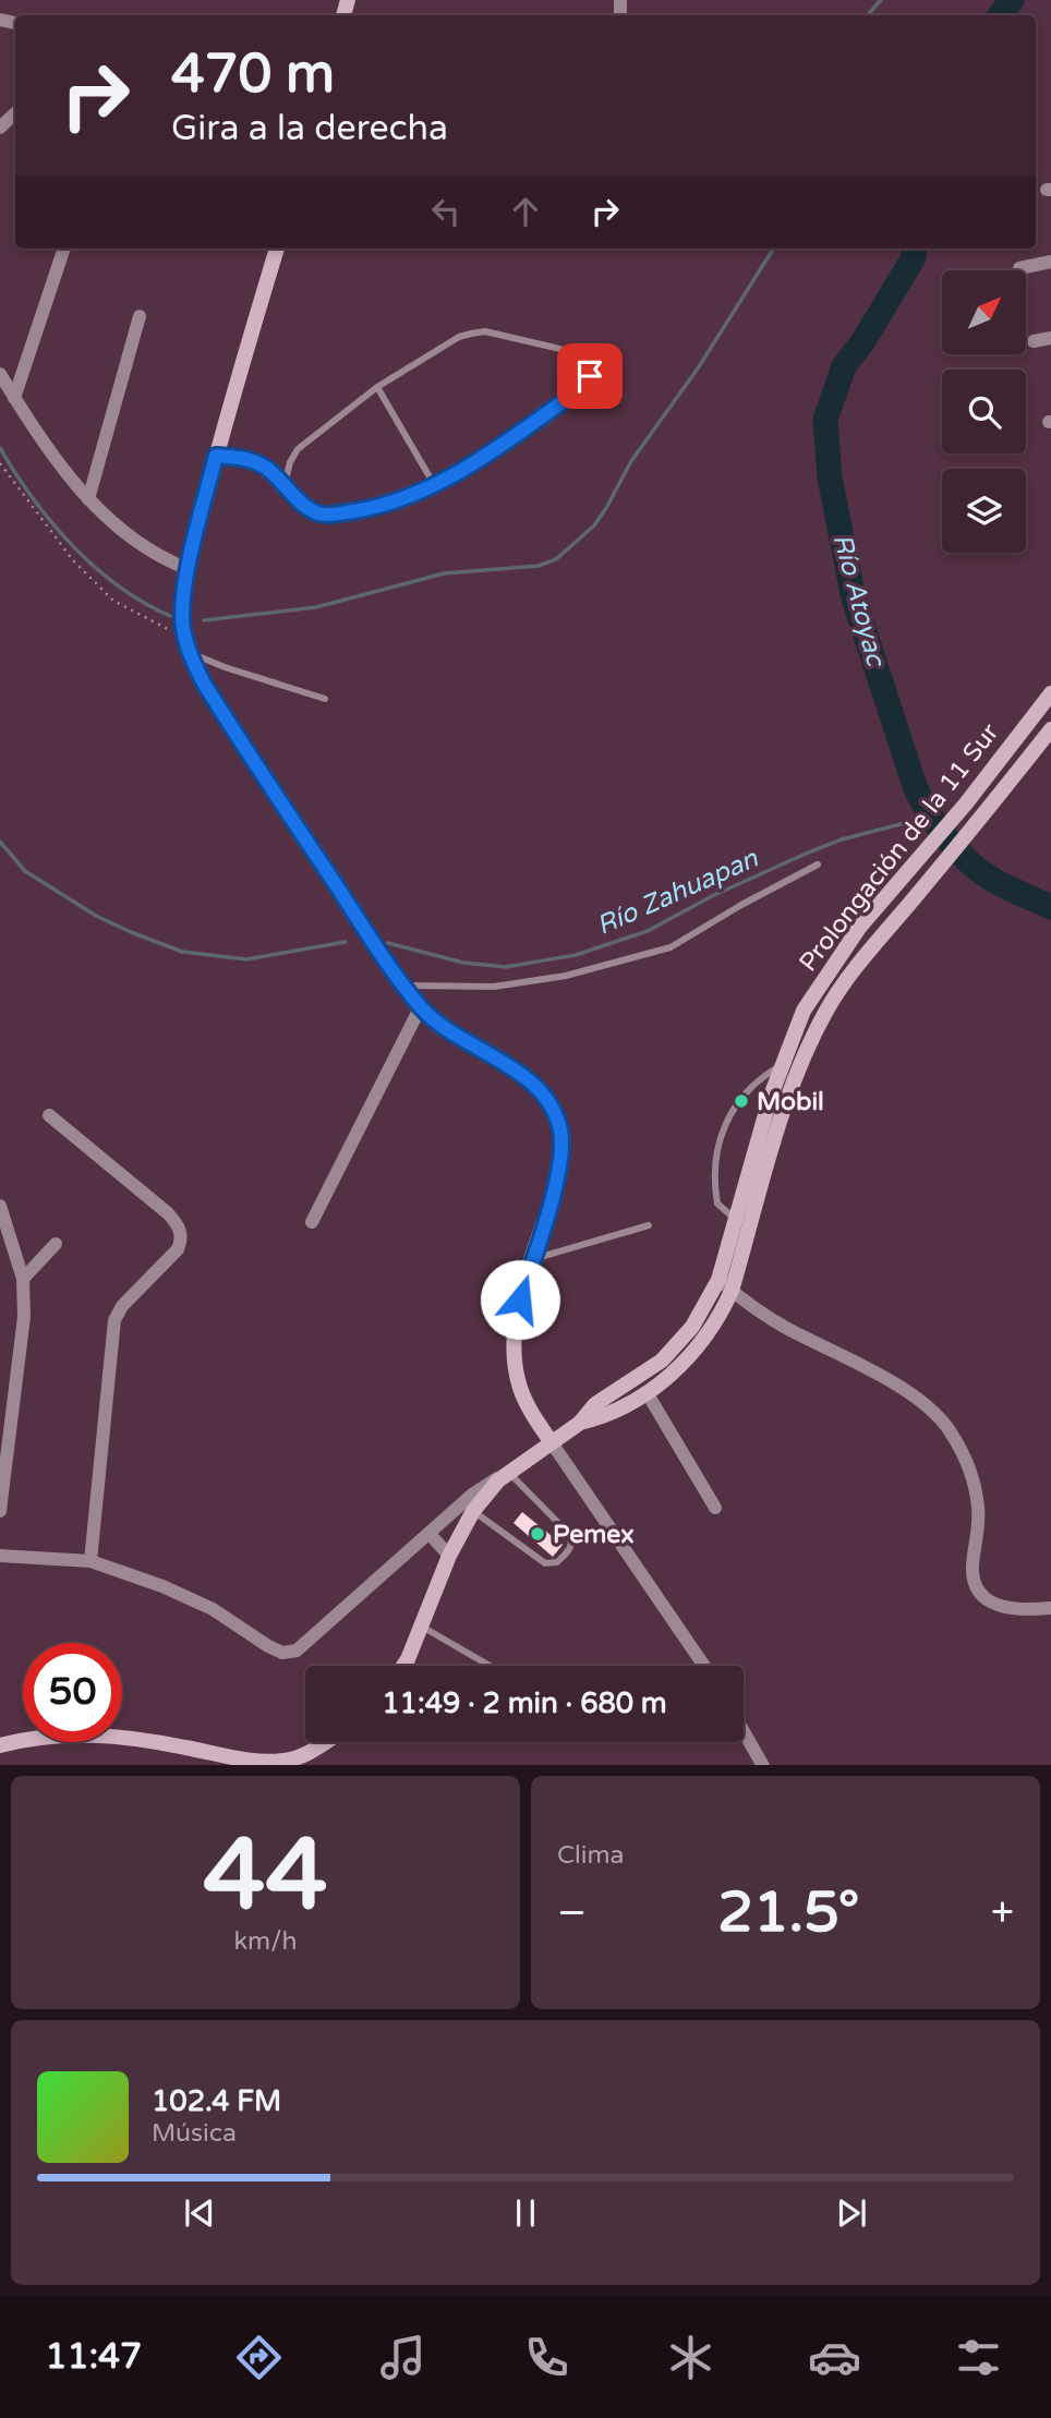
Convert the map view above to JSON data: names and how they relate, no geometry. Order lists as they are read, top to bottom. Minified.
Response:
{"streets":{"main road":["Prolongación de la 11 Sur"]},"water":["Río Atoyac","Río Zahuapan"],"places":["Mobil","Pemex"],"north":"top right","page":{"turn":["470 m","Gira a la derecha"],"limit":"50","trip":"11:49 · 2 min · 680 m","tile":[["44","km/h"],"Clima"],"heat":["−","21.5°","+"],"song":["102.4 FM","Música"],"tabs":"11:47"}}
